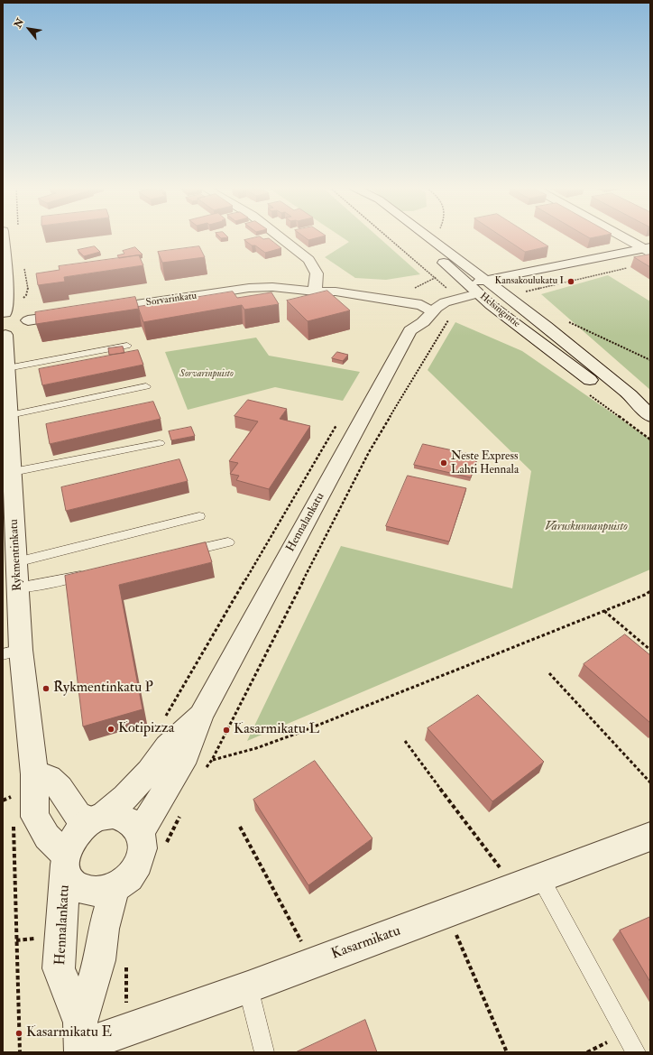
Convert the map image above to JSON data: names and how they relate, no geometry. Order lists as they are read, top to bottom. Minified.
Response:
{"streets":{"street":["Sorvarinkatu","Helsingintie","Hennalankatu","Rykmentinkatu","Kasarmikatu"]},"crossings":[["Sorvarinkatu","Hennalankatu"],["Helsingintie","Hennalankatu"],["Hennalankatu","Rykmentinkatu"],["Hennalankatu","Kasarmikatu"]],"parks":["Sorvarinpuisto","Varuskunnanpuisto"],"places":["Kansakoulukatu I","Neste Express Lahti Hennala","Rykmentinkatu P","Kotipizza","Kasarmikatu L","Kasarmikatu E"],"north":"top left"}
